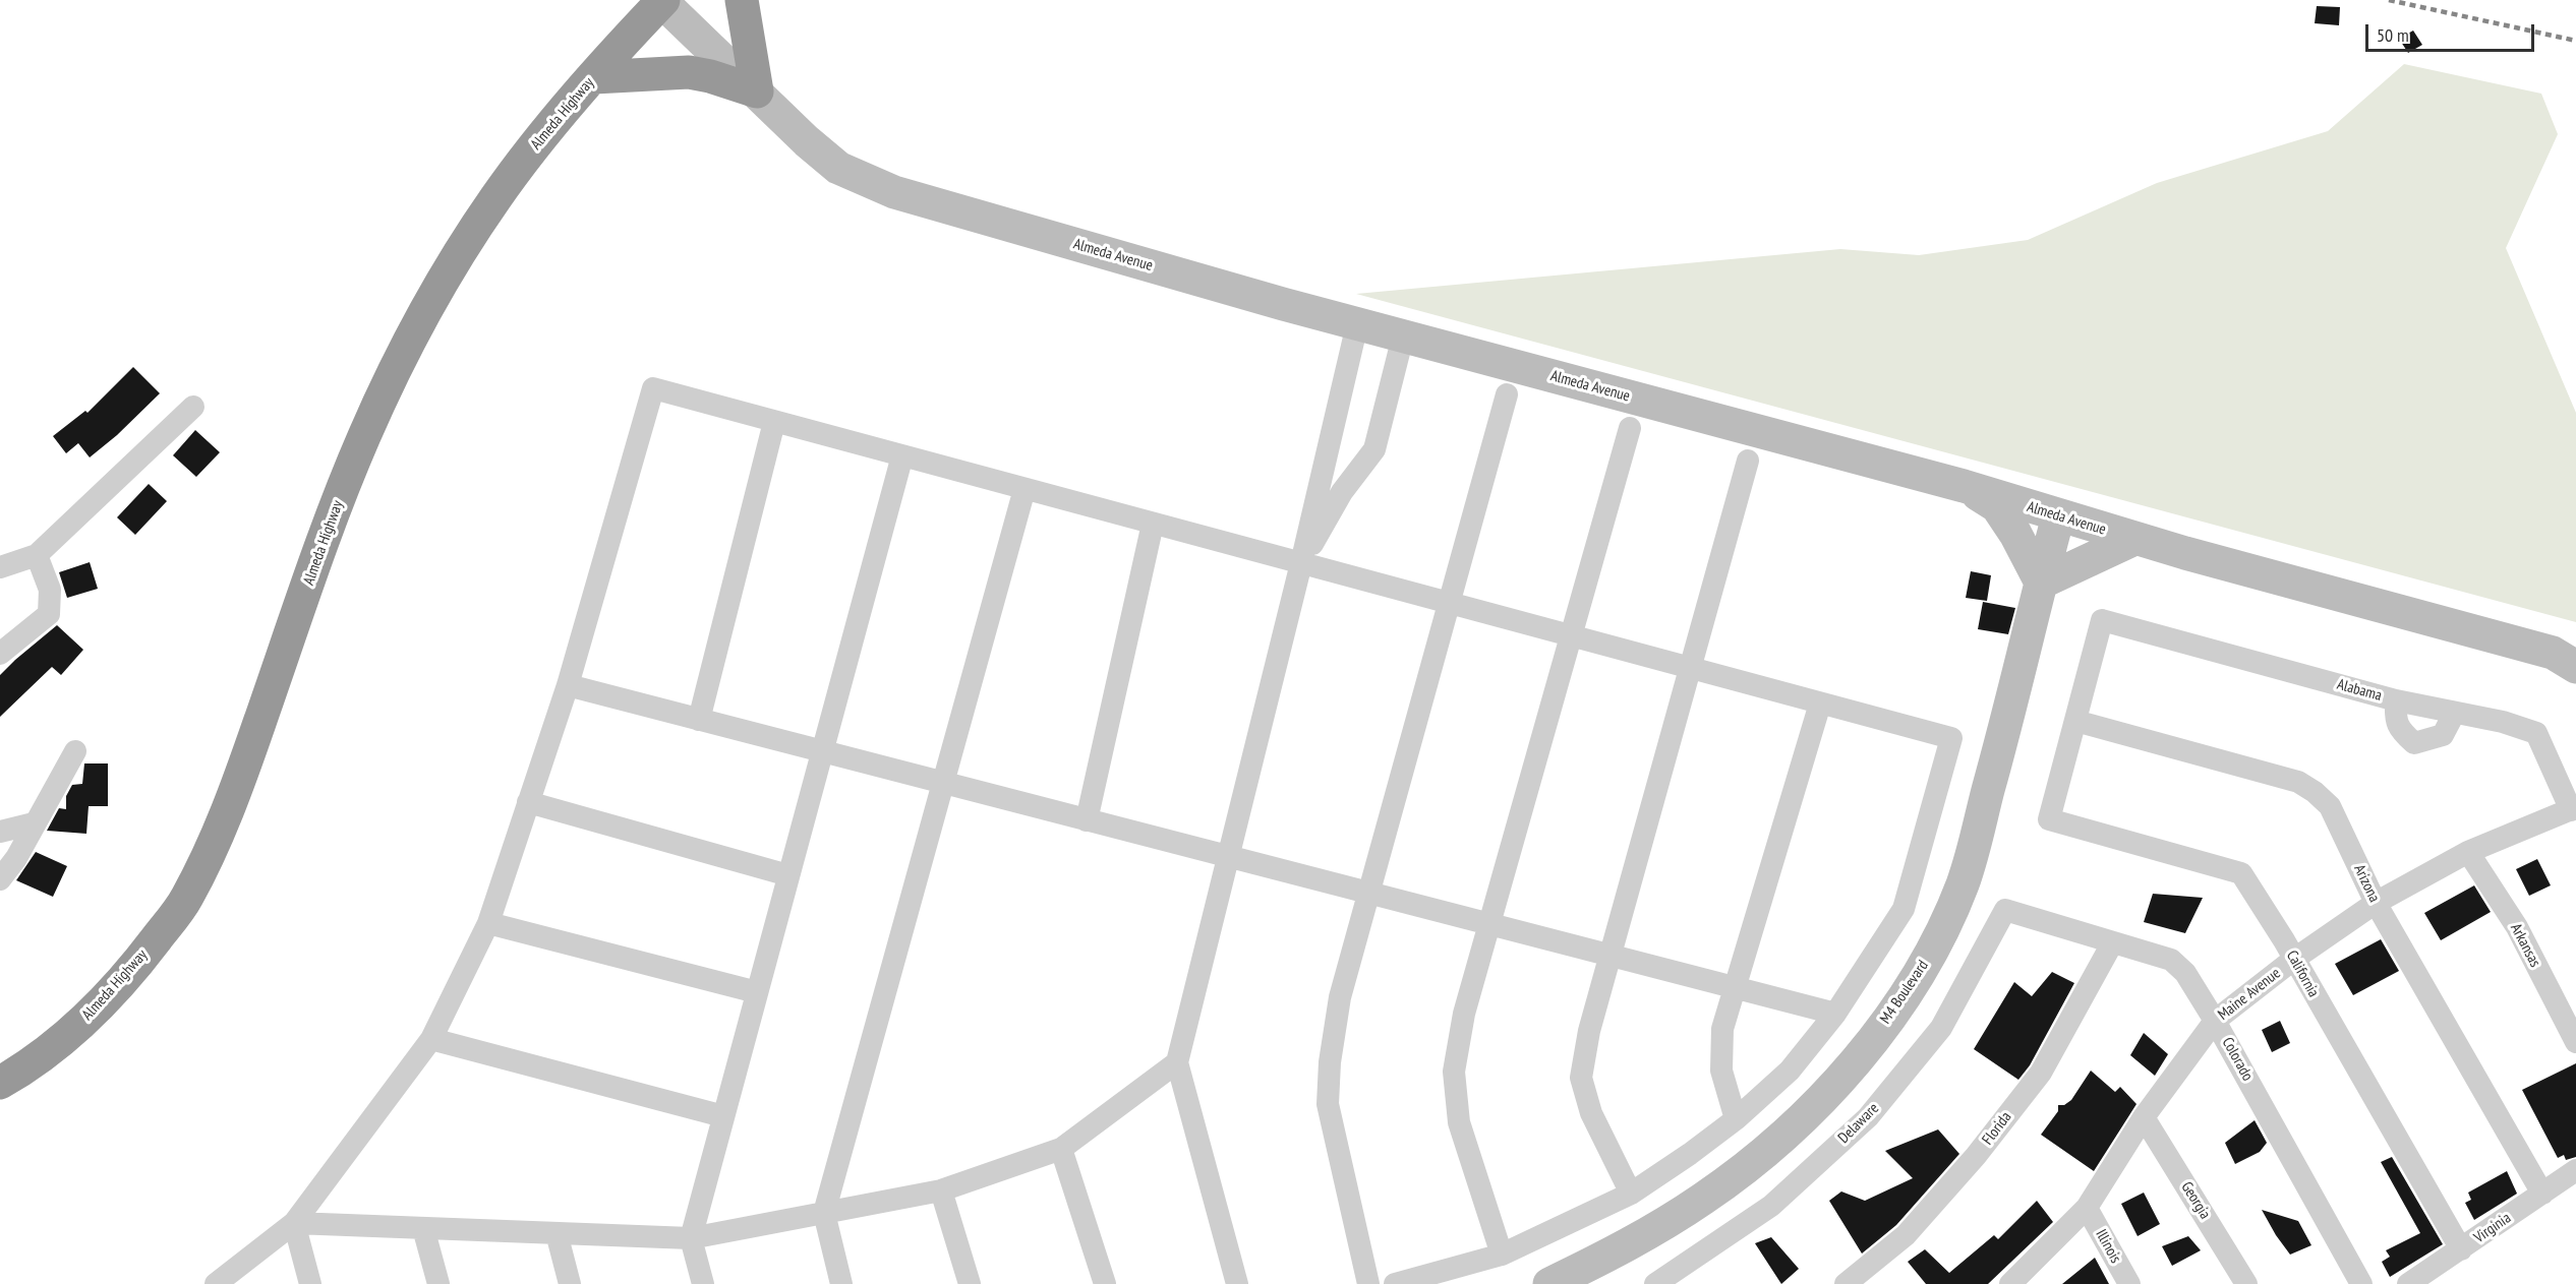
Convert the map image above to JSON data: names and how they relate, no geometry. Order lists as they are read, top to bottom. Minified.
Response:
{"streets":{"highway":["Almeda Highway"],"main road":["Almeda Avenue","M4 Boulevard"],"street":["Alabama","Arizona","Arkansas","California","Maine Avenue","Colorado","Delaware","Florida","Georgia","Virginia","Illinois"]},"crossings":[["Almeda Highway","Almeda Avenue"],["Almeda Avenue","M4 Boulevard"],["Alabama","Arizona"],["Alabama","California"],["Alabama","Maine Avenue"],["Arizona","California"],["Arizona","Maine Avenue"],["Arizona","Virginia"],["Arkansas","Maine Avenue"],["California","Maine Avenue"],["California","Virginia"],["Maine Avenue","Colorado"],["Maine Avenue","Georgia"],["Maine Avenue","Illinois"],["Colorado","Delaware"],["Colorado","Florida"]],"scale_bar":"50 m"}
